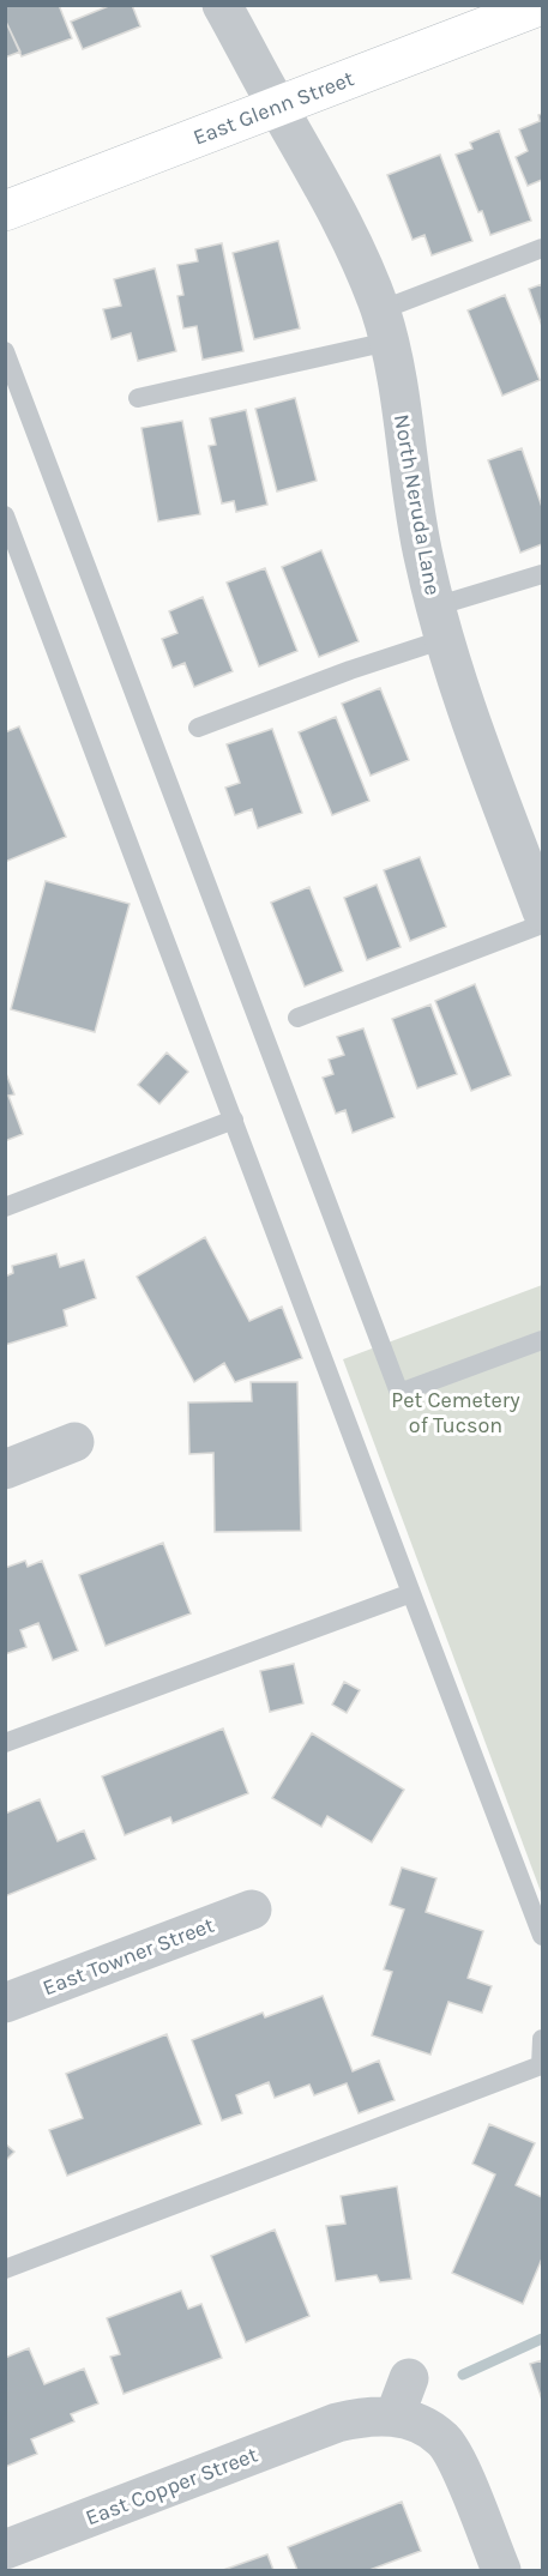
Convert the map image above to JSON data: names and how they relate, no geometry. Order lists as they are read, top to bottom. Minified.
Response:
{"streets":{"street":["East Glenn Street","North Neruda Lane","East Towner Street","East Copper Street"]},"crossings":[["East Glenn Street","North Neruda Lane"]],"parks":["Pet Cemetery of Tucson"]}
